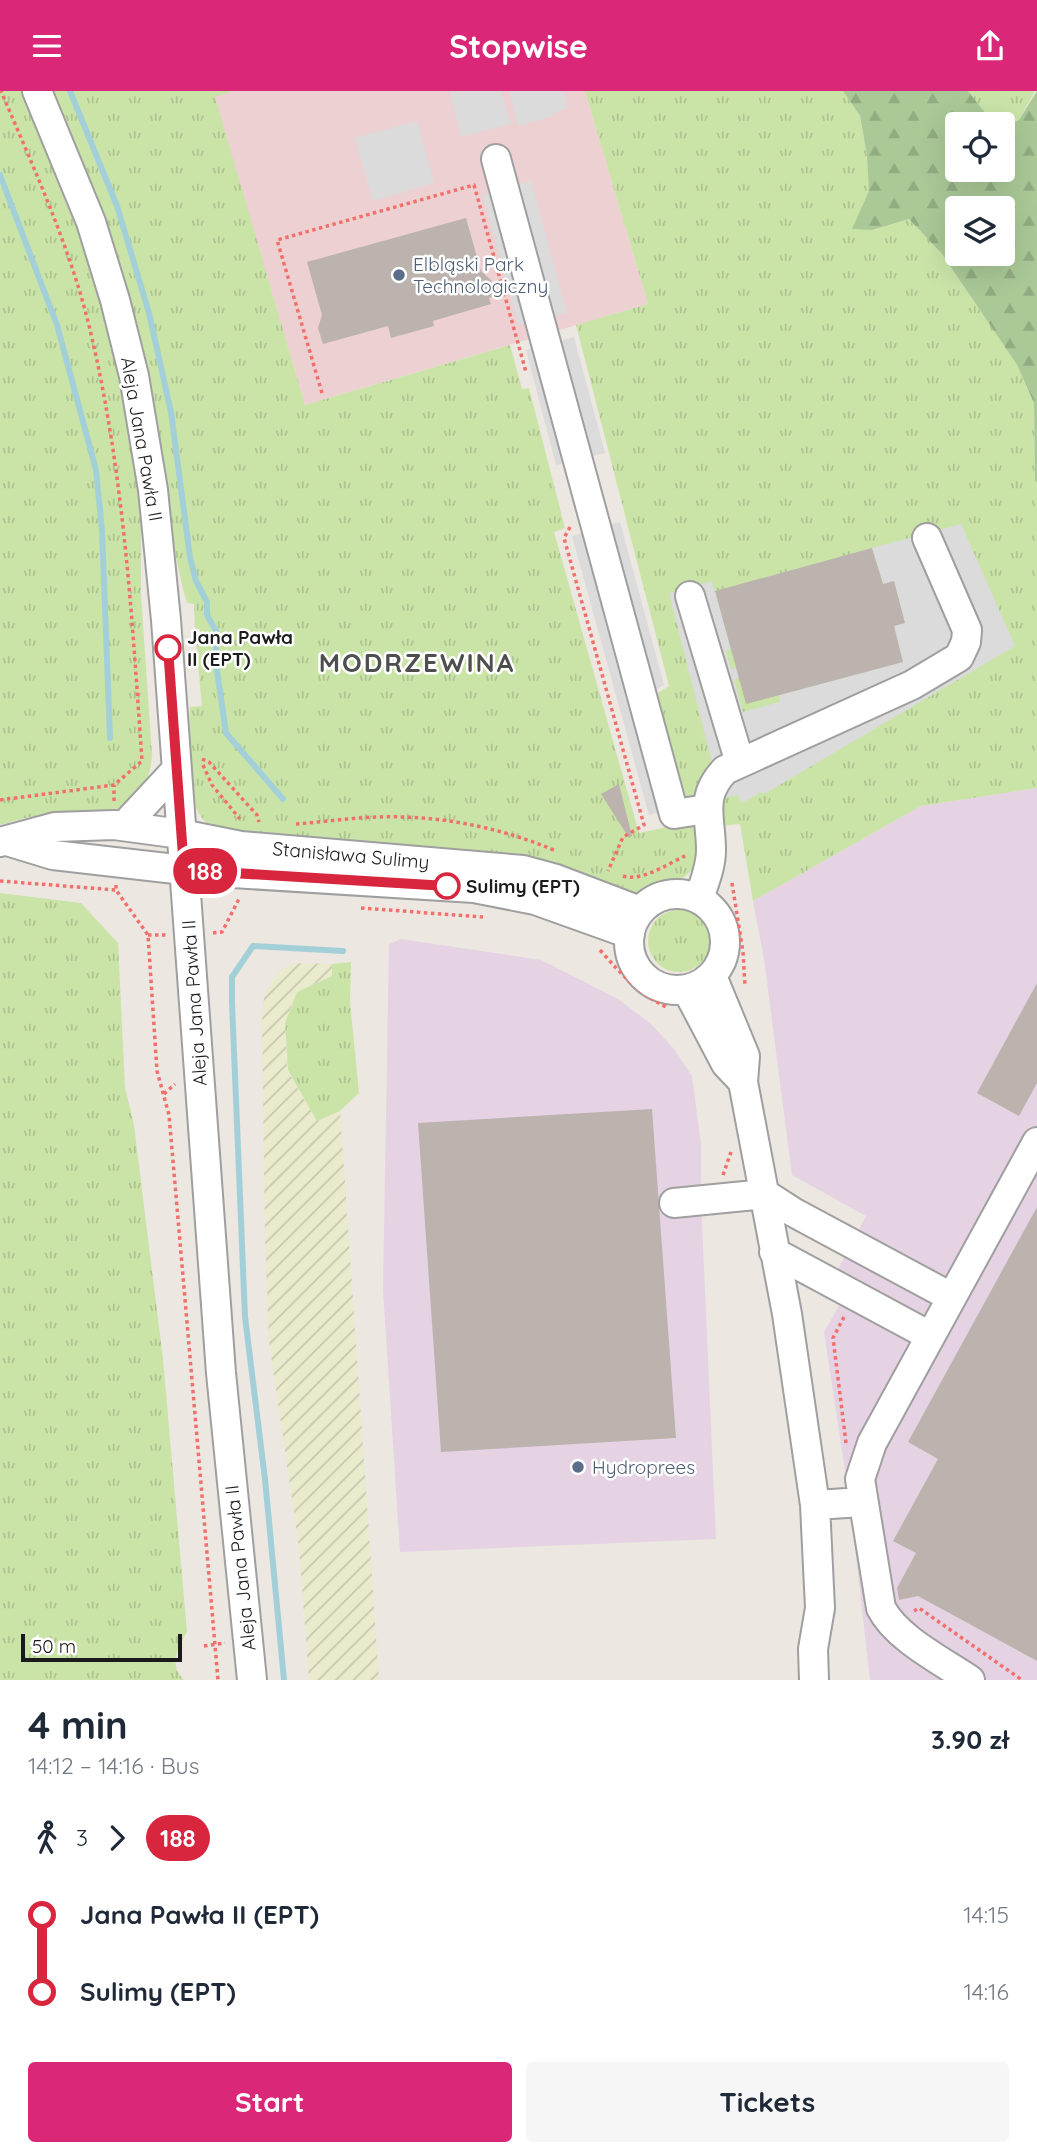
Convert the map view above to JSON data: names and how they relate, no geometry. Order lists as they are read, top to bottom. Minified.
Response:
{"streets":{"street":["Aleja Jana Pawła II","Stanisława Sulimy"]},"crossings":[["Aleja Jana Pawła II","Stanisława Sulimy"]],"districts":["MODRZEWINA"],"places":["Elbląski Park Technologiczny","Jana Pawła II (EPT)","Sulimy (EPT)","Hydroprees"],"lines":["bus line 188"],"scale_bar":"50 m","page":{"header":"Stopwise","on_map":"188","scale":"50 m","heading":["4 min","14:12 – 14:16 · Bus","3.90 zł"],"legs":["3","188"],"list":[{"name":"Jana Pawła II (EPT)","value":"14:15"},{"name":"Sulimy (EPT)","value":"14:16"}],"buttons":["Start","Tickets"]}}
